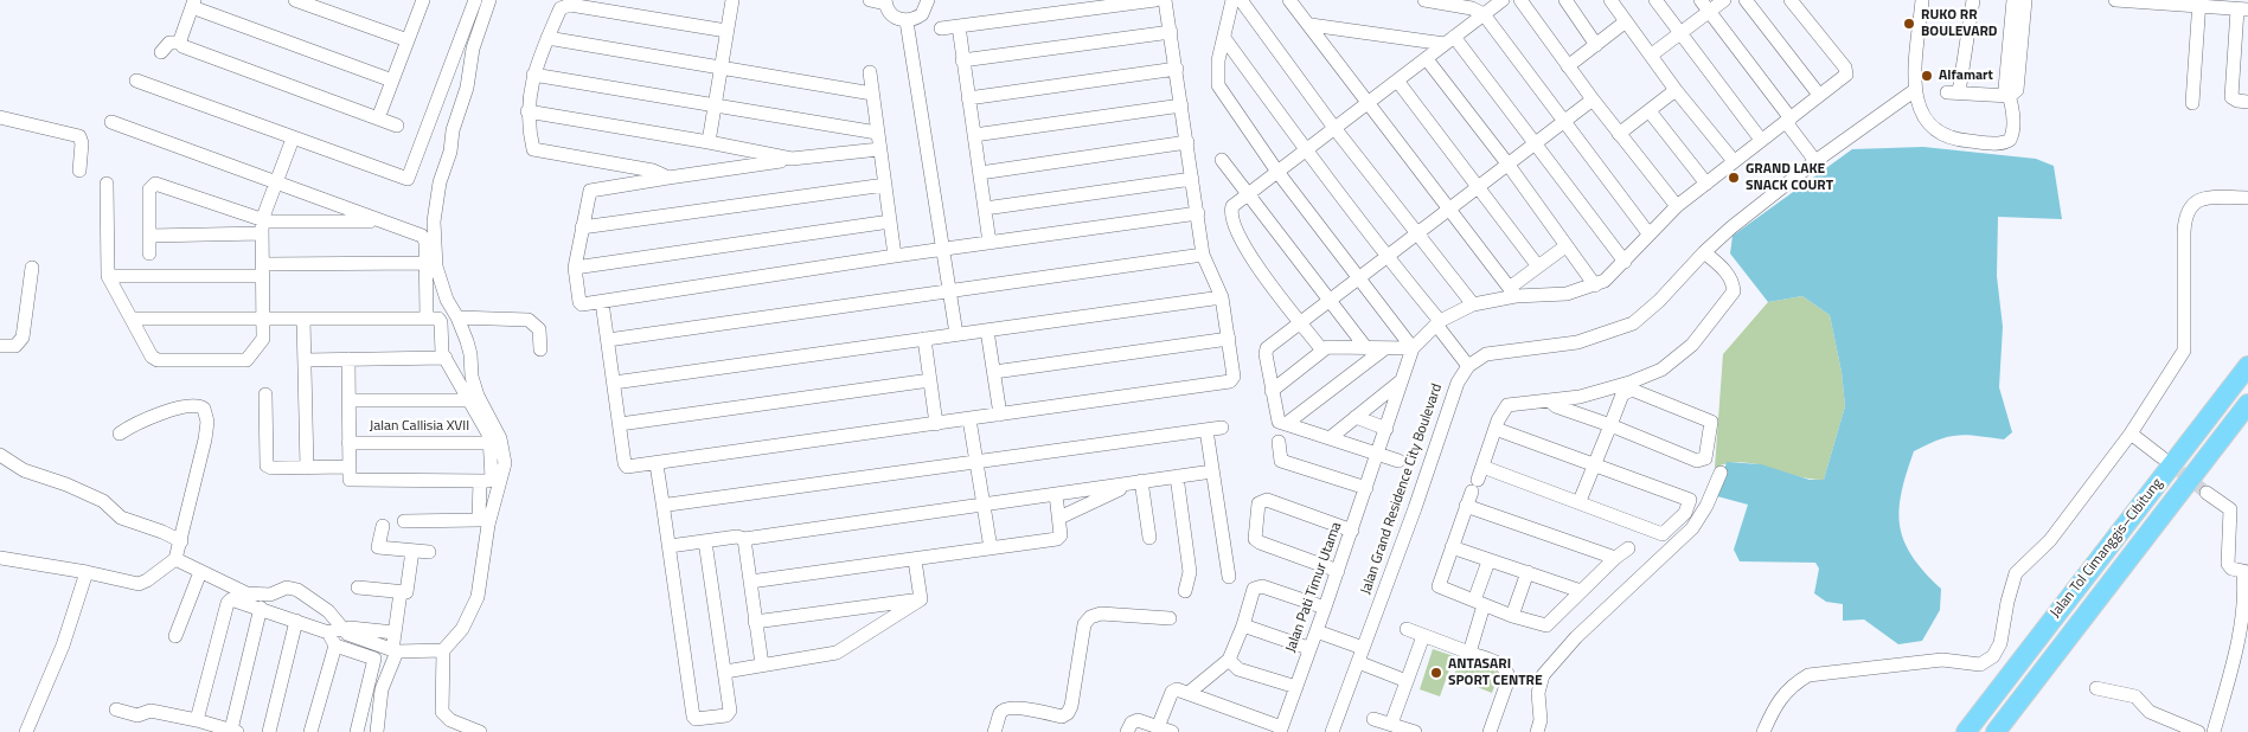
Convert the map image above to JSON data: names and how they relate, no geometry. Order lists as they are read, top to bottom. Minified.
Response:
{"streets":{"highway":["Jalan Tol Cimanggis–Cibitung"],"street":["Jalan Callisia XVII","Jalan Grand Residence City Boulevard","Jalan Pati Timur Utama"]},"places":["RUKO RR BOULEVARD","Alfamart","GRAND LAKE SNACK COURT","ANTASARI SPORT CENTRE"]}
